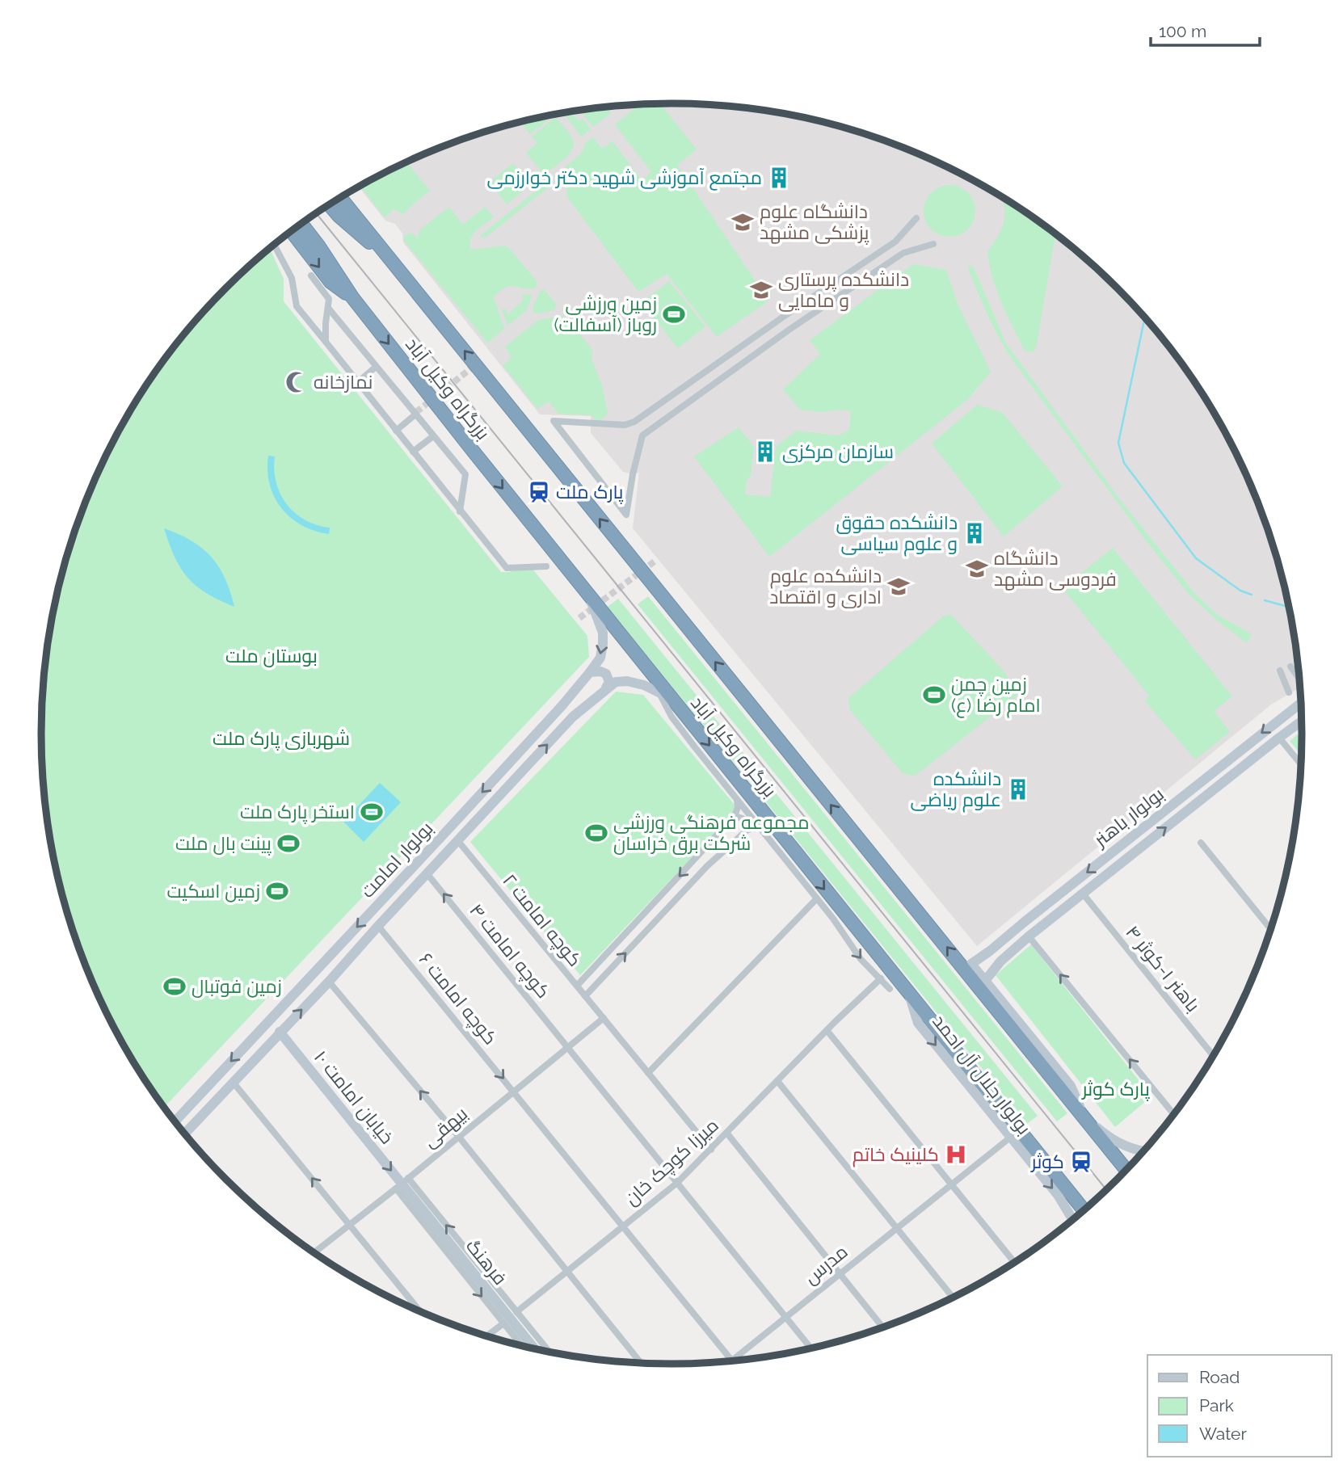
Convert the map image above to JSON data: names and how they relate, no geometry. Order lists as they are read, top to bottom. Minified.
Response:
{"streets":{"highway":["بزرگراه وکیل آباد"],"main road":["بولوار باهنر","بولوار امامت","بولوار جلال آل احمد","خیابان امامت ۱۰","فرهنگ"],"street":["کوچه امامت ۲","کوچه امامت ۴","باهنر ۱-کوثر ۴","کوچه امامت ۶","بیهقی","میرزا کوچک خان","مدرس"]},"crossings":[["بزرگراه وکیل آباد","بولوار امامت"],["بزرگراه وکیل آباد","بولوار جلال آل احمد"],["بولوار باهنر","باهنر ۱-کوثر ۴"],["بولوار امامت","کوچه امامت ۲"],["بولوار امامت","کوچه امامت ۴"],["بولوار امامت","کوچه امامت ۶"],["بولوار امامت","خیابان امامت ۱۰"],["کوچه امامت ۲","بیهقی"],["کوچه امامت ۲","میرزا کوچک خان"],["کوچه امامت ۴","بیهقی"],["کوچه امامت ۴","میرزا کوچک خان"],["کوچه امامت ۴","مدرس"],["کوچه امامت ۶","بیهقی"],["کوچه امامت ۶","میرزا کوچک خان"],["کوچه امامت ۶","مدرس"],["بولوار جلال آل احمد","مدرس"],["خیابان امامت ۱۰","بیهقی"],["خیابان امامت ۱۰","فرهنگ"],["بیهقی","فرهنگ"]],"one_way":["کوچه امامت ۴","کوچه امامت ۶","خیابان امامت ۱۰"],"parks":["بوستان ملت","شهربازی پارک ملت","پارک کوثر"],"places":{"building":["مجتمع آموزشی شهید دکتر خوارزمی","سازمان مرکزی","دانشکده حقوق و علوم سیاسی","دانشکده علوم ریاضی"],"school or university":["دانشگاه علوم پزشکی مشهد","دانشکده پرستاری و مامایی","دانشگاه فردوسی مشهد","دانشکده علوم اداری و اقتصاد"],"sports":["زمین ورزشی روباز (آسفالت)","زمین چمن امام رضا (ع)","استخر پارک ملت","مجموعه فرهنگی ورزشی شرکت برق خراسان","پینت بال ملت","زمین اسکیت","زمین فوتبال"],"mosque":["نمازخانه"],"station":["پارک ملت","کوثر"],"hospital":["کلینیک خاتم"]},"legend":["Road","Park","Water"],"scale_bar":"100 m"}
